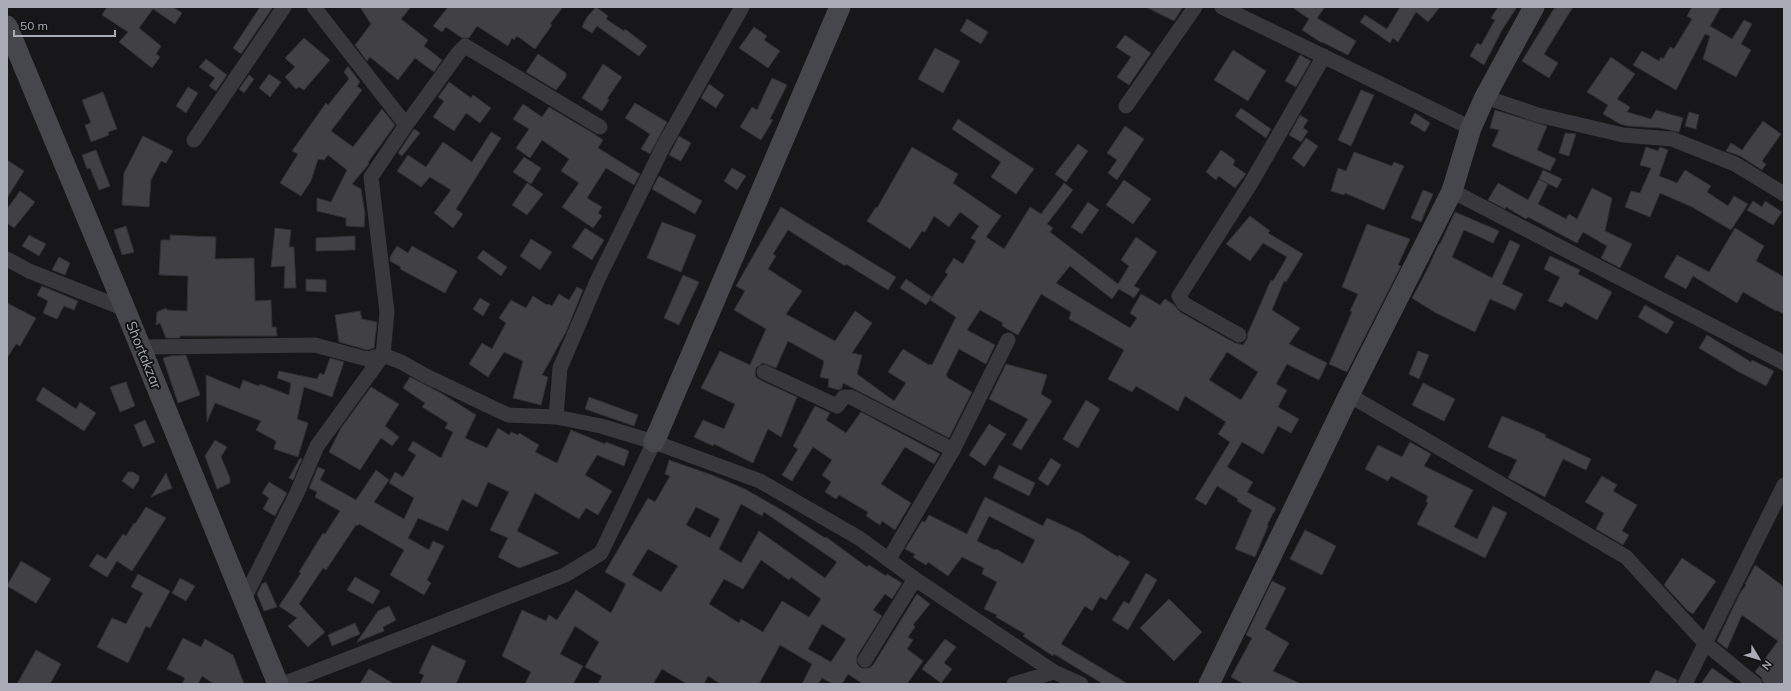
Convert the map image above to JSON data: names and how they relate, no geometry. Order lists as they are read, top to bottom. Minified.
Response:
{"streets":{"street":["Shortakzar"]},"scale_bar":"50 m","north":"bottom right"}
